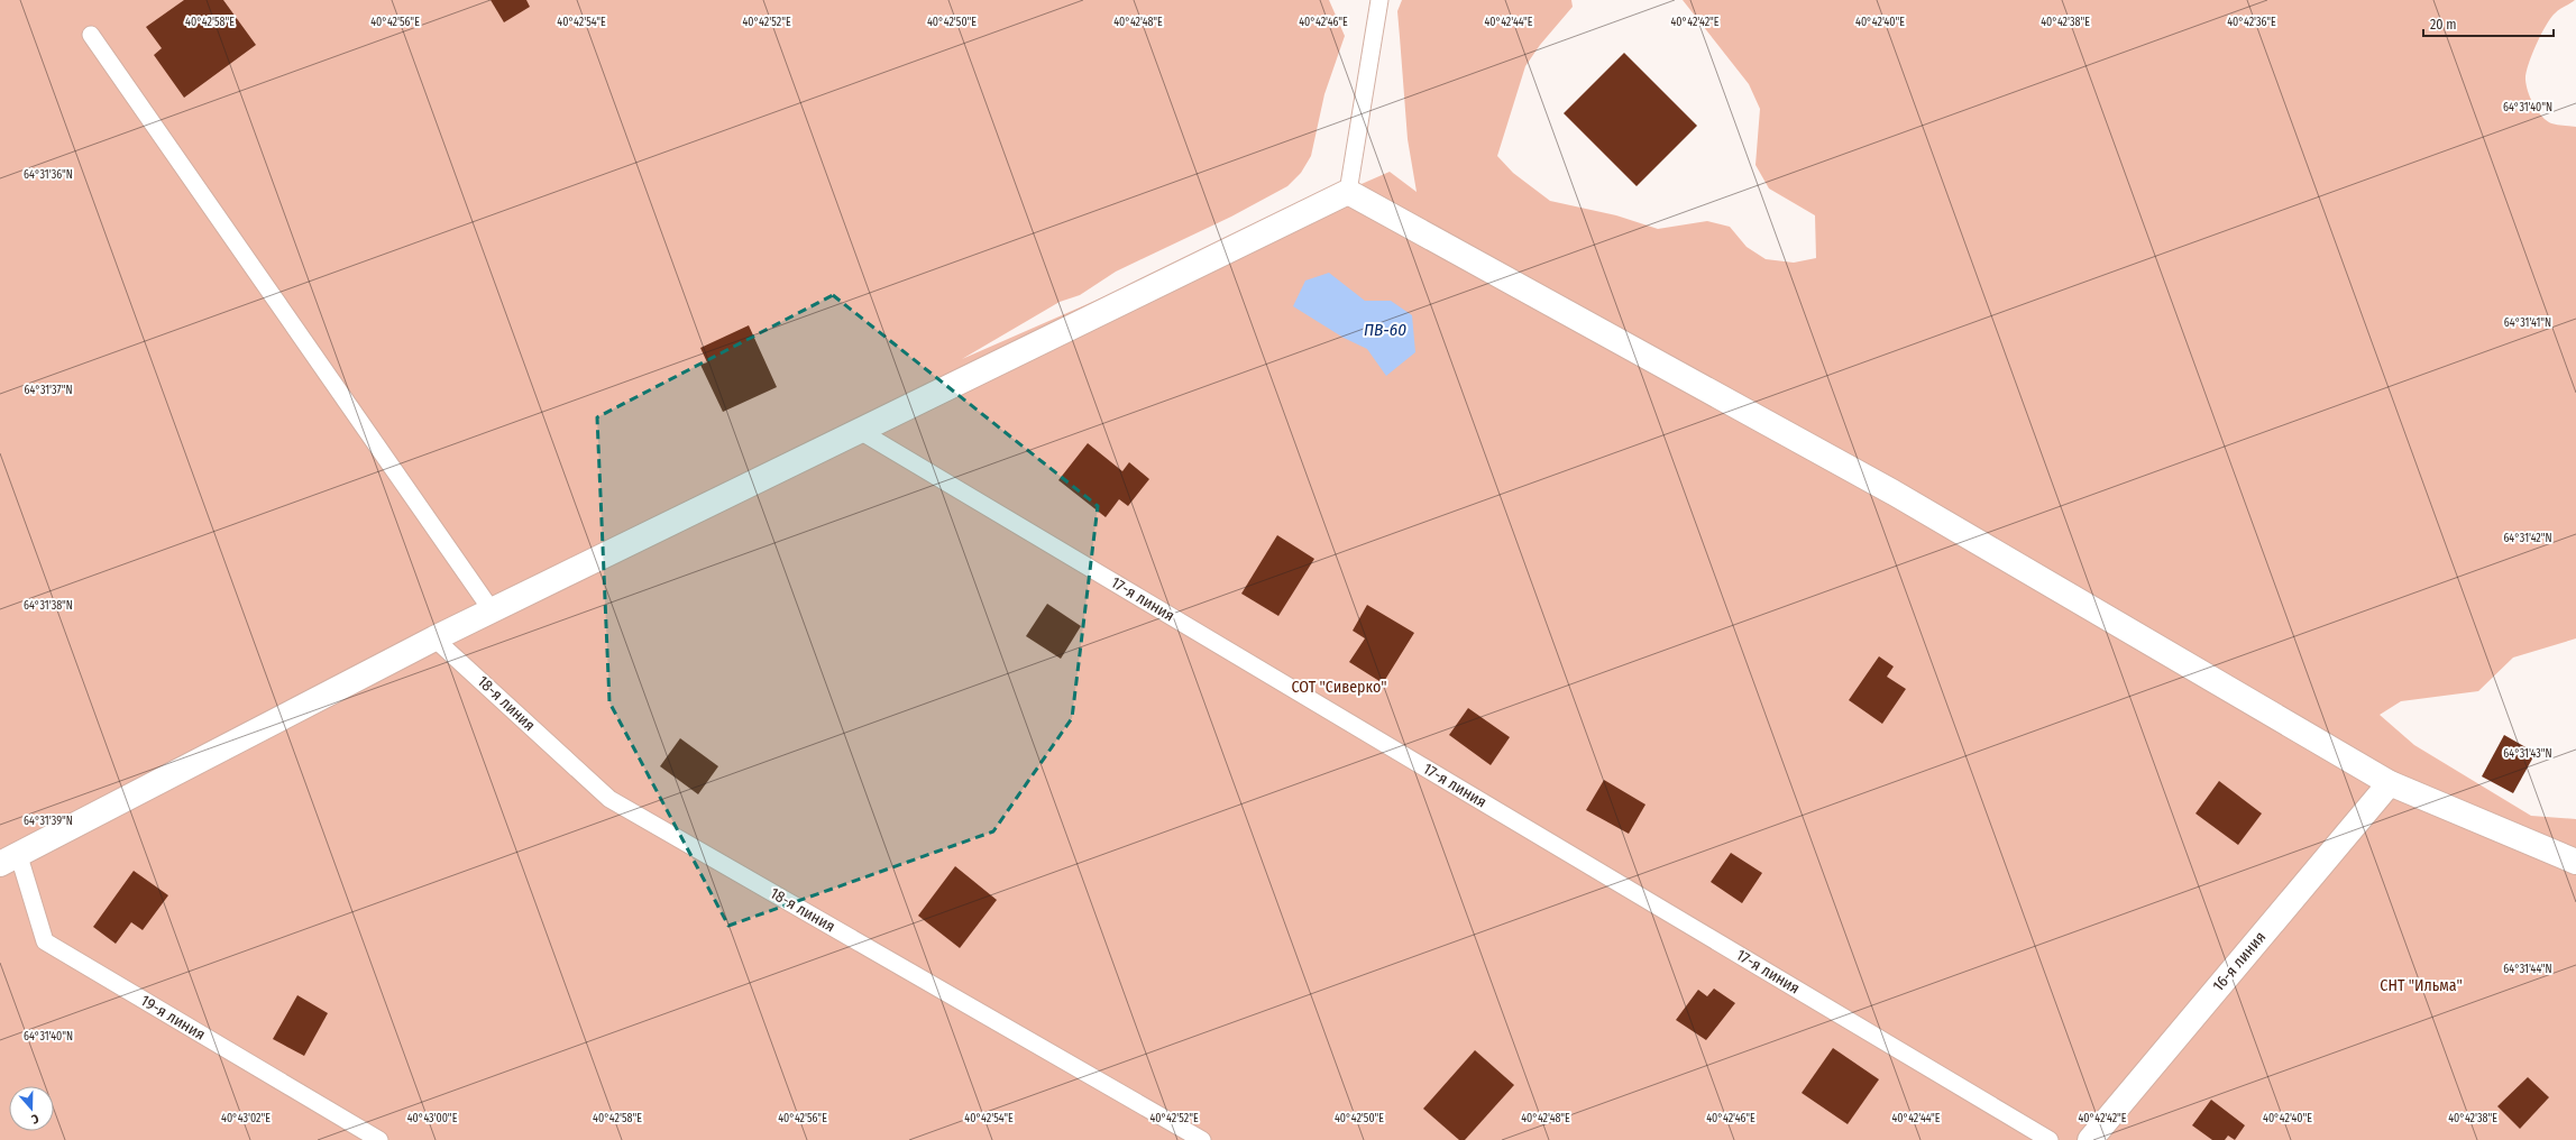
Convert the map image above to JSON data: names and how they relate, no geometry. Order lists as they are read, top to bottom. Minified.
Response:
{"streets":{"street":["16-я линия"],"lane":["17-я линия","18-я линия","19-я линия"]},"water":["ПВ-60"],"parks":["СОТ \"Сиверко\"","СНТ \"Ильма\""],"scale_bar":"20 m","north":"bottom","coordinates":["40°42'58\"E","40°42'56\"E","40°42'54\"E","40°42'52\"E","40°42'50\"E","40°42'48\"E","40°42'46\"E","40°42'44\"E","40°42'42\"E","40°42'40\"E","40°42'36\"E","40°42'38\"E","64°31'40\"N","64°31'36\"N","64°31'41\"N","64°31'37\"N","64°31'42\"N","64°31'38\"N","64°31'43\"N","64°31'39\"N","64°31'44\"N","40°43'02\"E","40°43'00\"E"]}
